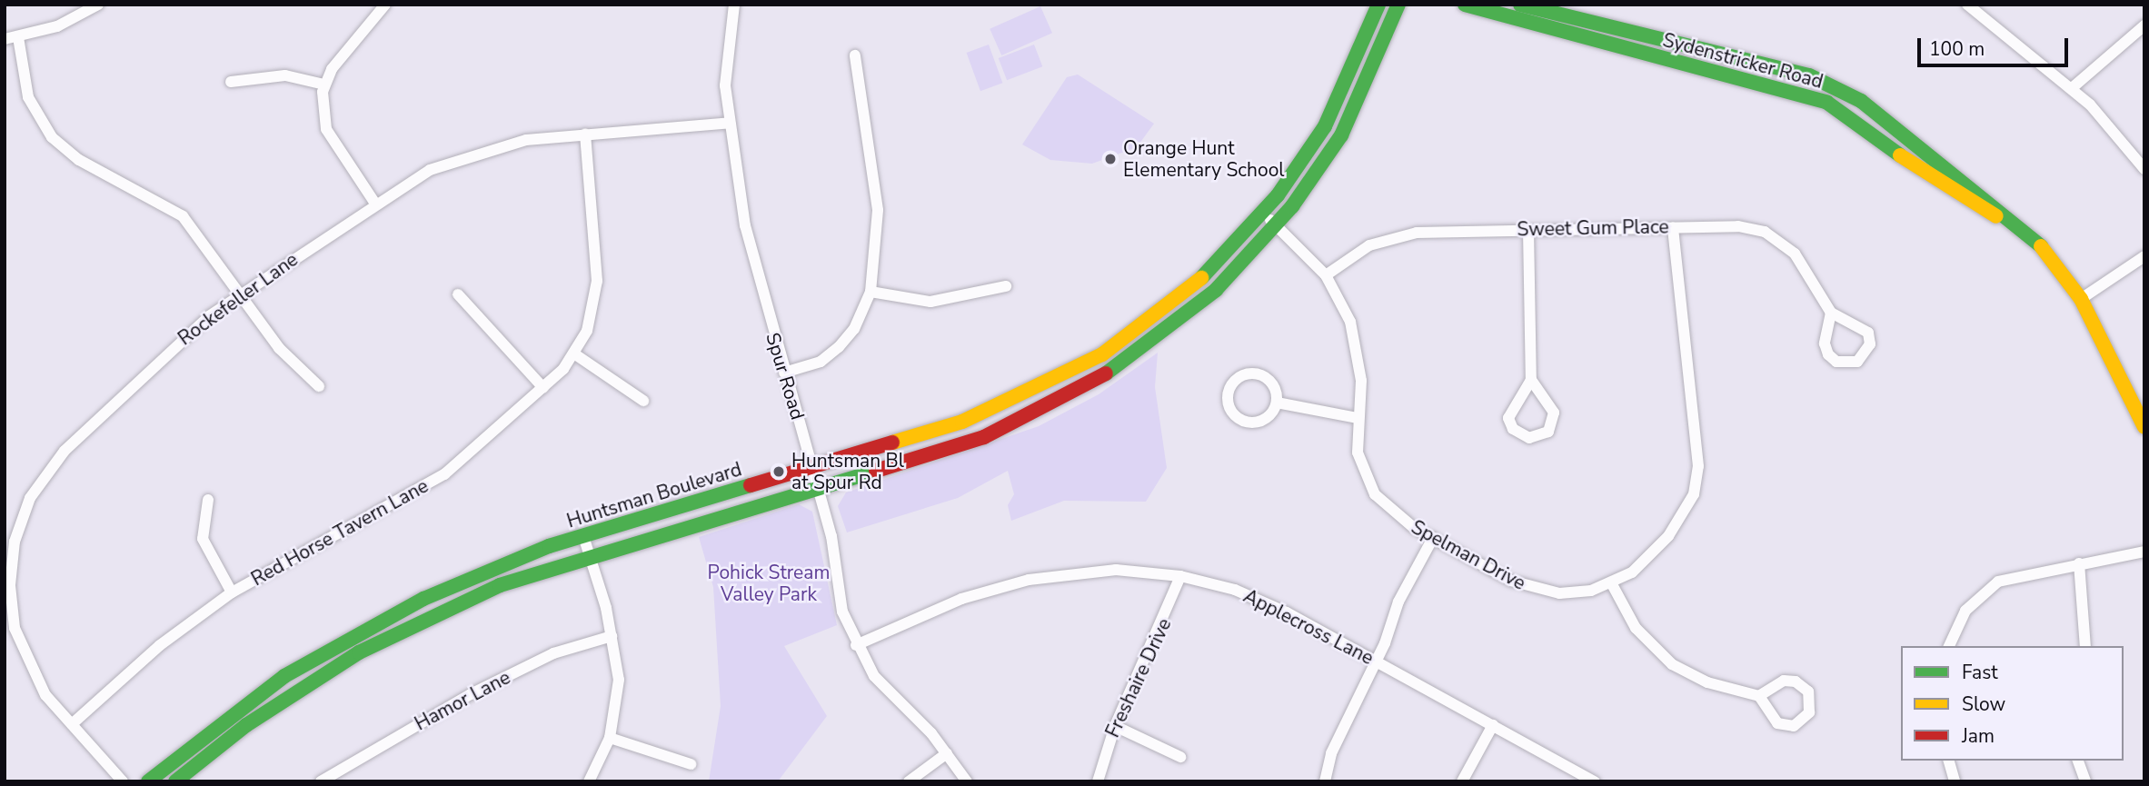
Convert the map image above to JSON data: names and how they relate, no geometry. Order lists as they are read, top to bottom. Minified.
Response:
{"streets":{"street":["Sydenstricker Road","Sweet Gum Place","Rockefeller Lane","Spur Road","Huntsman Boulevard","Red Horse Tavern Lane","Spelman Drive","Applecross Lane","Freshaire Drive","Hamor Lane"]},"crossings":[["Sweet Gum Place","Spelman Drive"],["Rockefeller Lane","Spur Road"],["Rockefeller Lane","Red Horse Tavern Lane"],["Spur Road","Huntsman Boulevard"],["Spur Road","Applecross Lane"],["Huntsman Boulevard","Spelman Drive"],["Applecross Lane","Freshaire Drive"]],"parks":["Pohick Stream Valley Park"],"places":["Orange Hunt Elementary School","Huntsman Bl at Spur Rd"],"legend":["Fast","Slow","Jam"],"scale_bar":"100 m"}
